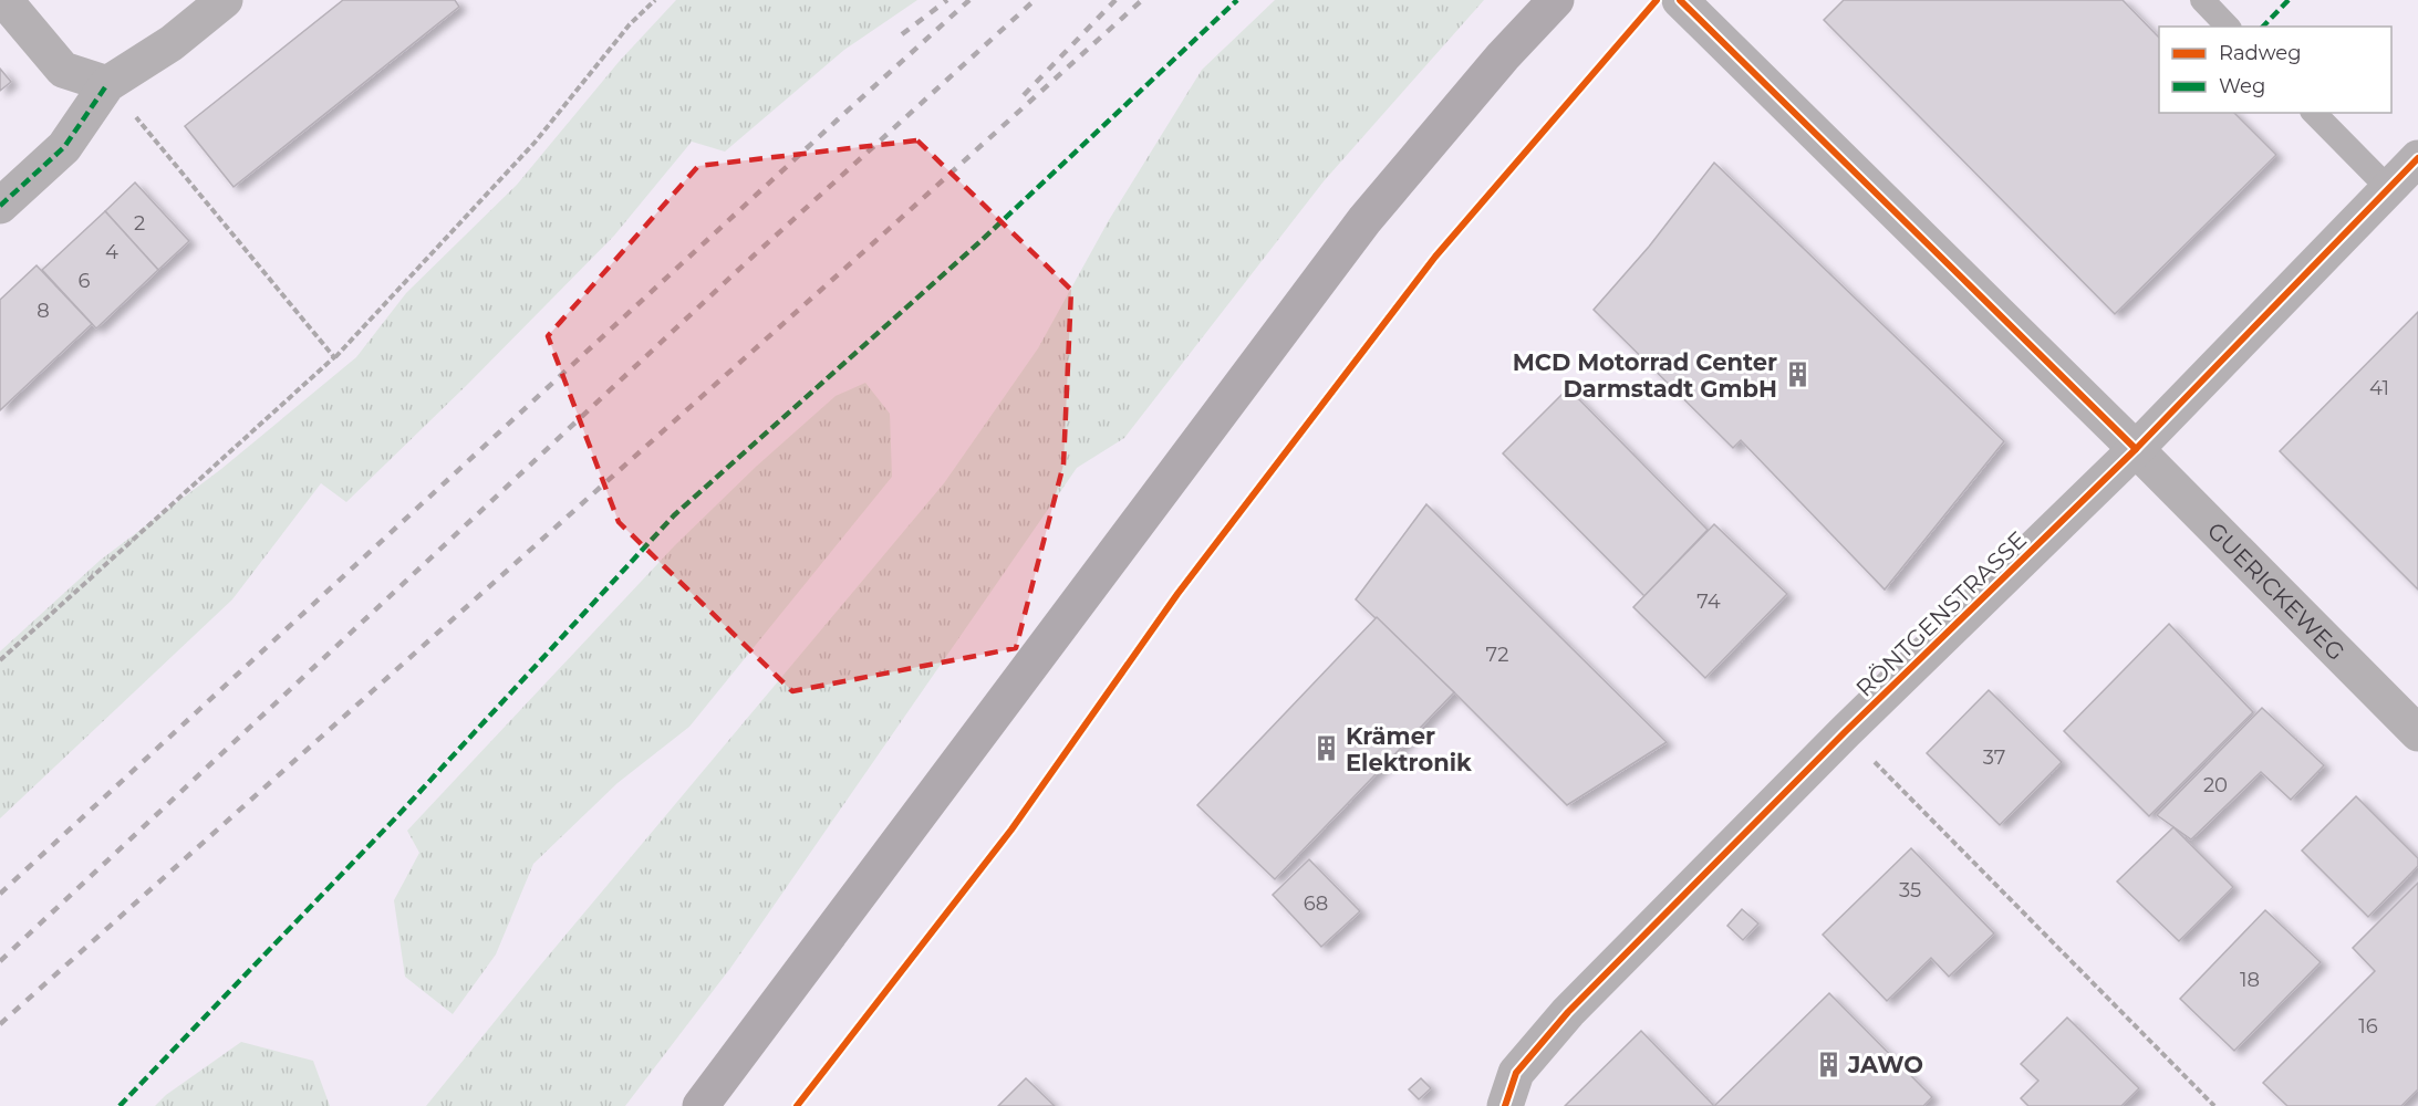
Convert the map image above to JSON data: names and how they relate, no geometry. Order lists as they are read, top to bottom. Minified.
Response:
{"streets":{"street":["GUERICKEWEG","RÖNTGENSTRASSE"]},"crossings":[["GUERICKEWEG","RÖNTGENSTRASSE"]],"places":{"building":["MCD Motorrad Center Darmstadt GmbH","Krämer Elektronik","JAWO"]},"house_numbers":["2","4","6","8","41","74","72","37","20","35","68","18","16"],"legend":["Radweg","Weg"]}
